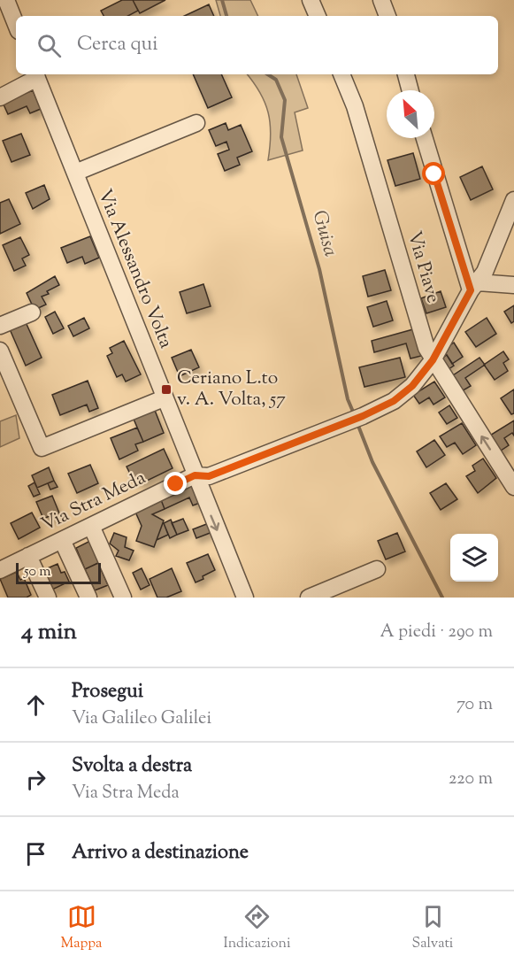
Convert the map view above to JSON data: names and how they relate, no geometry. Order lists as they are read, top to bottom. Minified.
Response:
{"streets":{"street":["Via Piave","Via Alessandro Volta","Via Stra Meda"]},"crossings":[["Via Piave","Via Stra Meda"],["Via Alessandro Volta","Via Stra Meda"]],"water":["Guisa"],"places":{"transit":["Ceriano L.to v. A. Volta, 57"]},"scale_bar":"50 m","north":"top left","page":{"search":"Cerca qui","scale":"50 m","heading":["4 min","A piedi · 290 m"],"list":[["Prosegui","Via Galileo Galilei","70 m"],["Svolta a destra","Via Stra Meda","220 m"],"Arrivo a destinazione"],"nav":["Mappa","Indicazioni","Salvati"]}}
